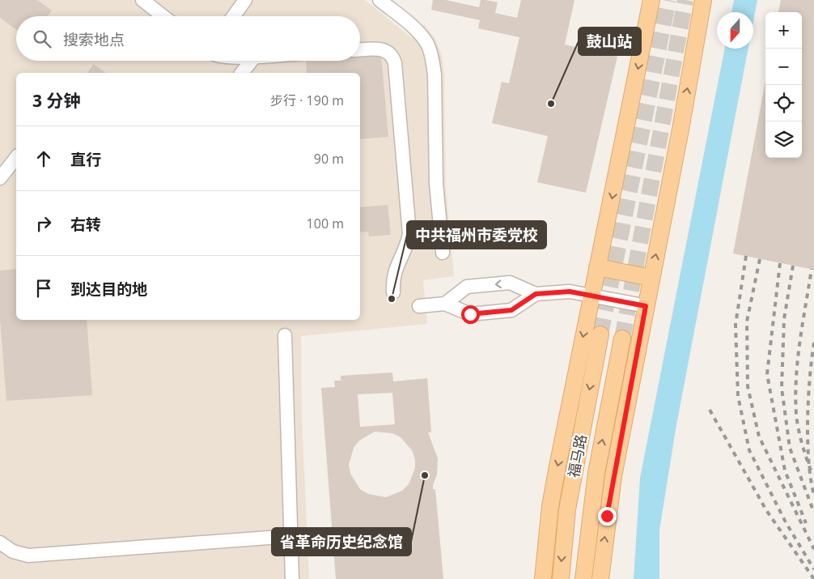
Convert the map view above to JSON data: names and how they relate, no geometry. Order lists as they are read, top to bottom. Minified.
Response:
{"streets":{"main road":["福马路"]},"places":["鼓山站","中共福州市委党校","省革命历史纪念馆"],"north":"bottom","page":{"map_buttons":["+","−"],"search":"搜索地点","heading":["3 分钟","步行 · 190 m"],"list":[["直行","90 m"],["右转","100 m"],"到达目的地"]}}
